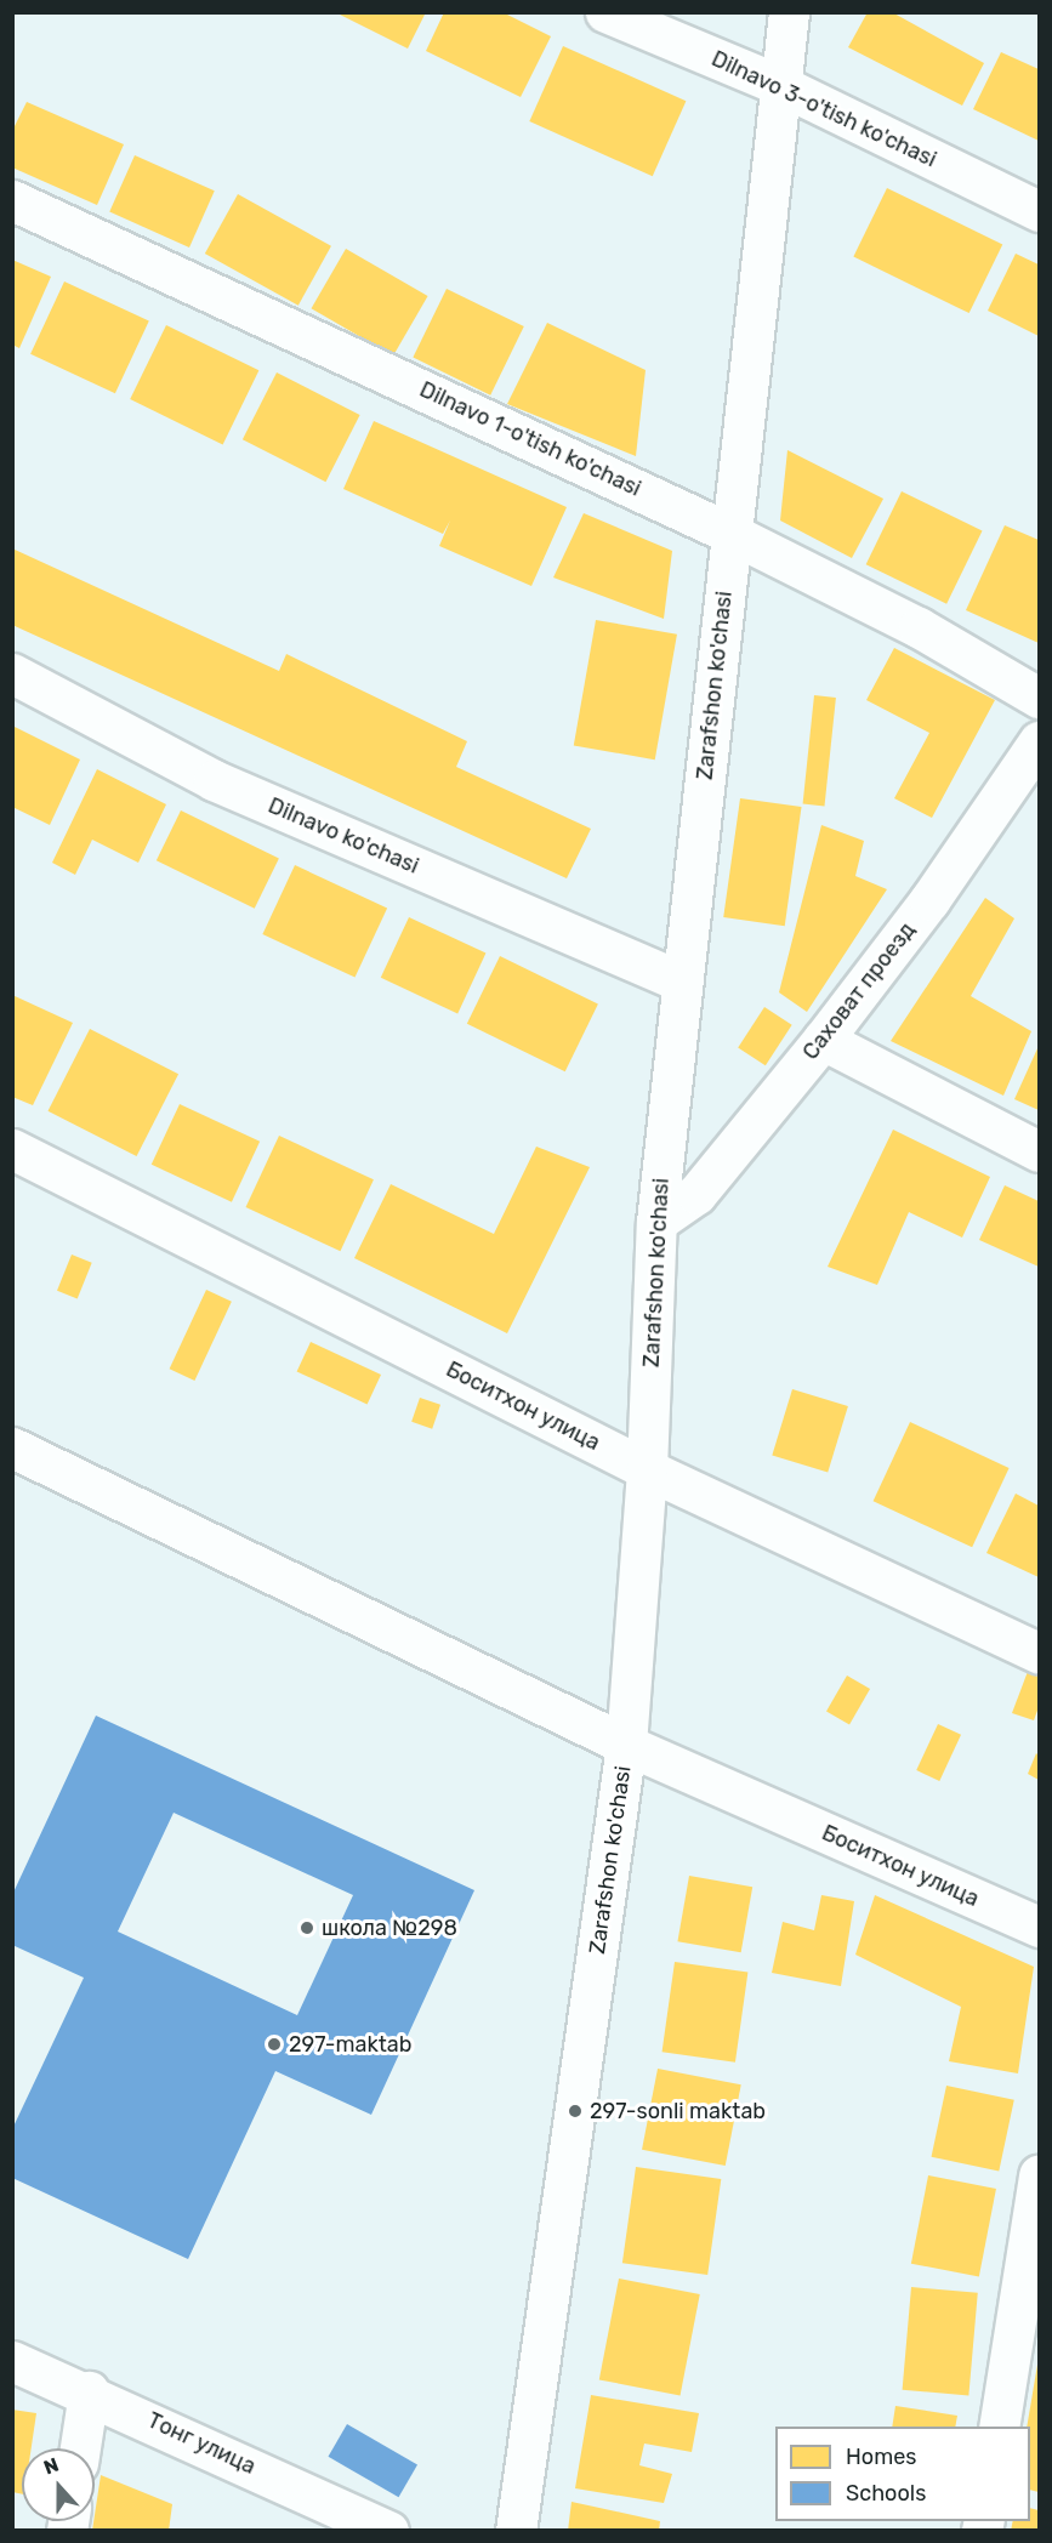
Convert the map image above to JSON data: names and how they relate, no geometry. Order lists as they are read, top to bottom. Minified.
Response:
{"streets":{"street":["Dilnavo 3-o'tish ko'chasi","Dilnavo 1-o'tish ko'chasi","Zarafshon ko'chasi","Dilnavo ko'chasi","Саховат проезд","Боситхон улица","Тонг улица"]},"crossings":[["Dilnavo 3-o'tish ko'chasi","Zarafshon ko'chasi"],["Dilnavo 1-o'tish ko'chasi","Zarafshon ko'chasi"],["Zarafshon ko'chasi","Dilnavo ko'chasi"],["Zarafshon ko'chasi","Саховат проезд"],["Zarafshon ko'chasi","Боситхон улица"]],"places":["школа №298","297-maktab","297-sonli maktab"],"legend":["Homes","Schools"],"north":"top"}
